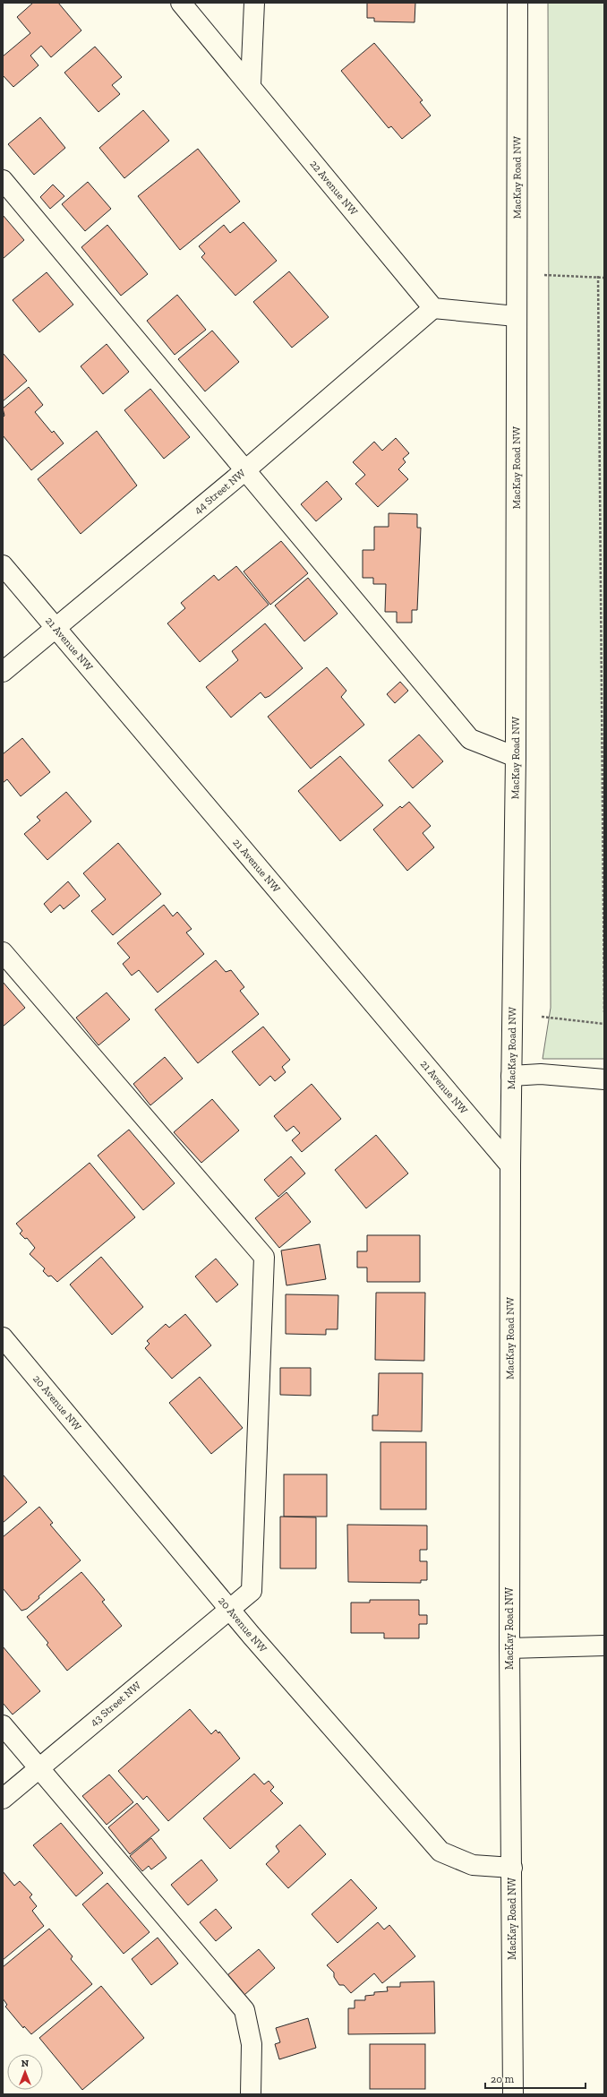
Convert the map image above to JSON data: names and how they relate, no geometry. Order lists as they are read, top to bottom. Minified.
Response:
{"streets":{"street":["MacKay Road NW","22 Avenue NW","44 Street NW","21 Avenue NW","20 Avenue NW","43 Street NW"]},"crossings":[["MacKay Road NW","21 Avenue NW"],["MacKay Road NW","20 Avenue NW"],["22 Avenue NW","44 Street NW"],["44 Street NW","21 Avenue NW"],["20 Avenue NW","43 Street NW"]],"scale_bar":"20 m","north":"top"}
